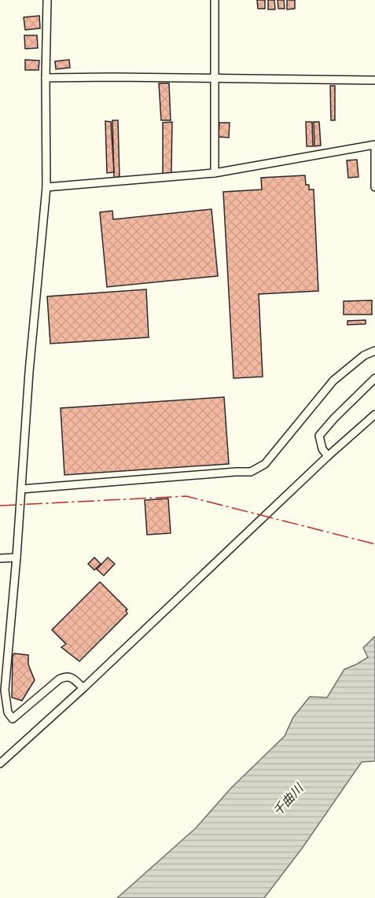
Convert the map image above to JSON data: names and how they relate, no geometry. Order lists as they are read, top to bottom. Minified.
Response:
{"water":["千曲川"]}
